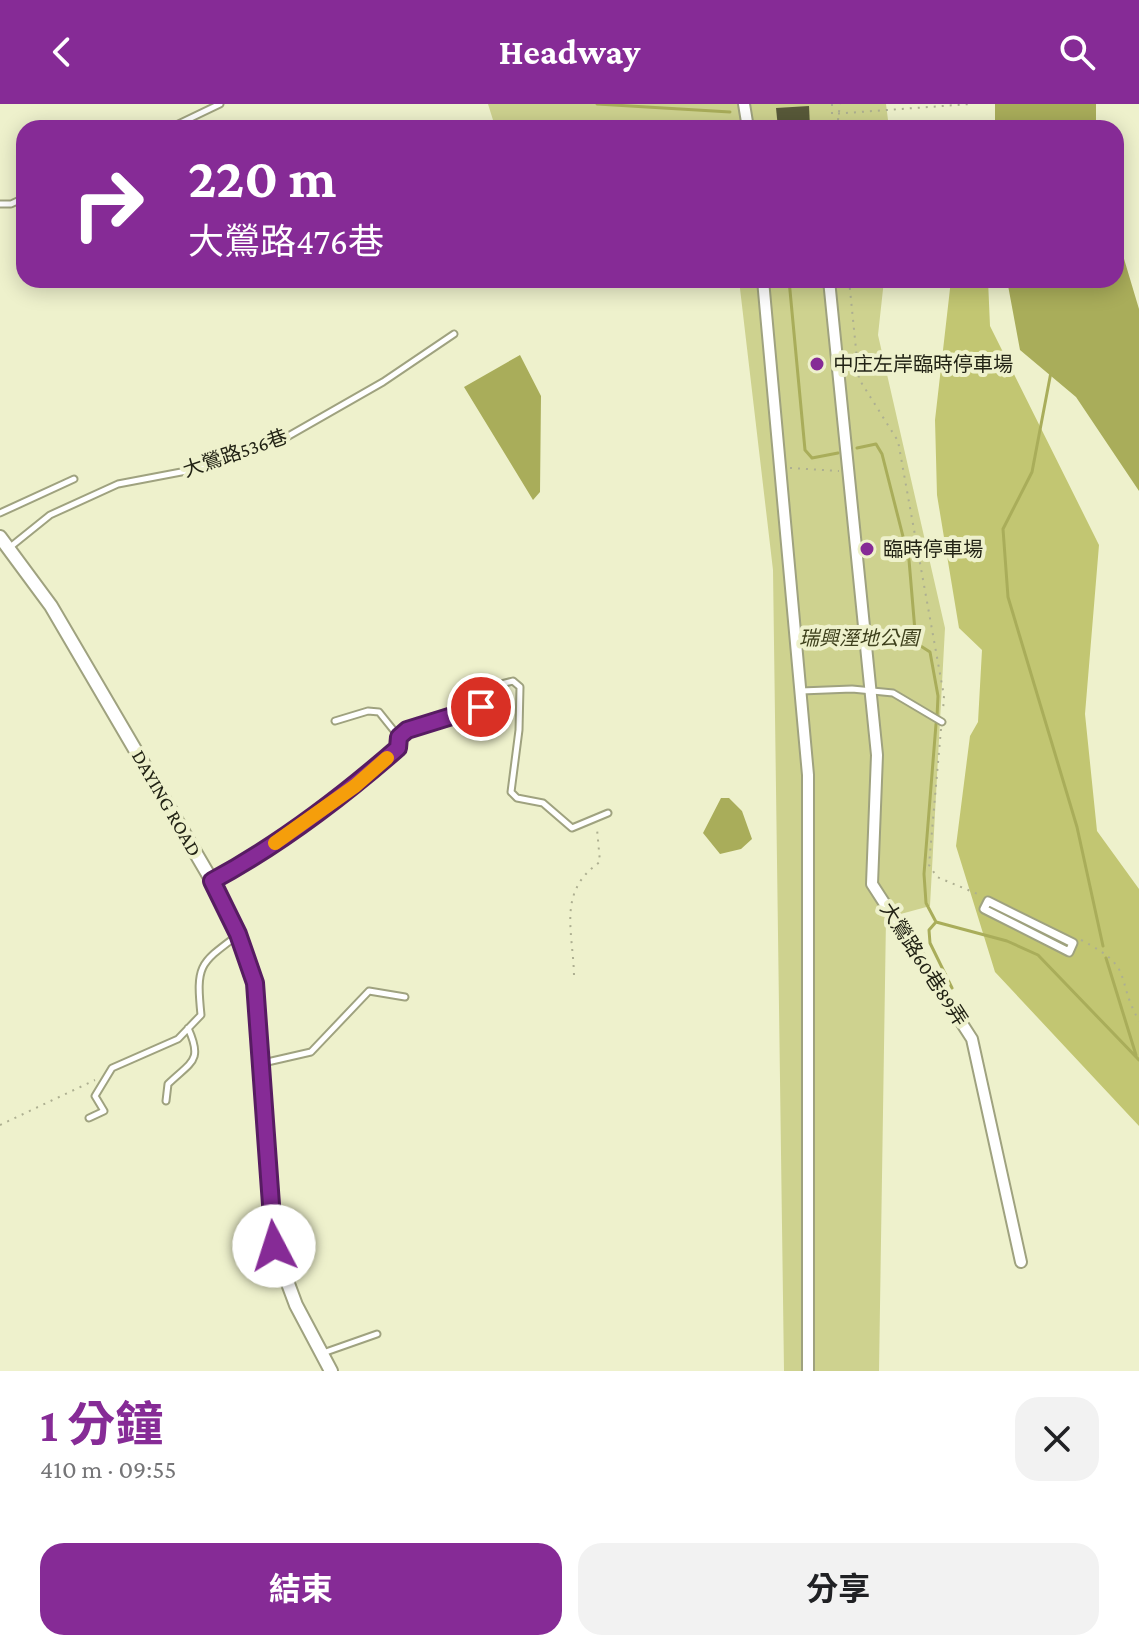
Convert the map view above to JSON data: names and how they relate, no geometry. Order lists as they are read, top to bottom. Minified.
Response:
{"streets":{"street":["DAYING ROAD","大鶯路60巷89弄"],"lane":["大鶯路536巷"]},"crossings":[["大鶯路536巷","DAYING ROAD"]],"parks":["瑞興溼地公園"],"places":["中庄左岸臨時停車場","臨時停車場"],"page":{"header":"Headway","turn":["220 m","大鶯路476巷"],"heading":["1 分鐘","410 m · 09:55"],"buttons":["結束","分享"]}}
